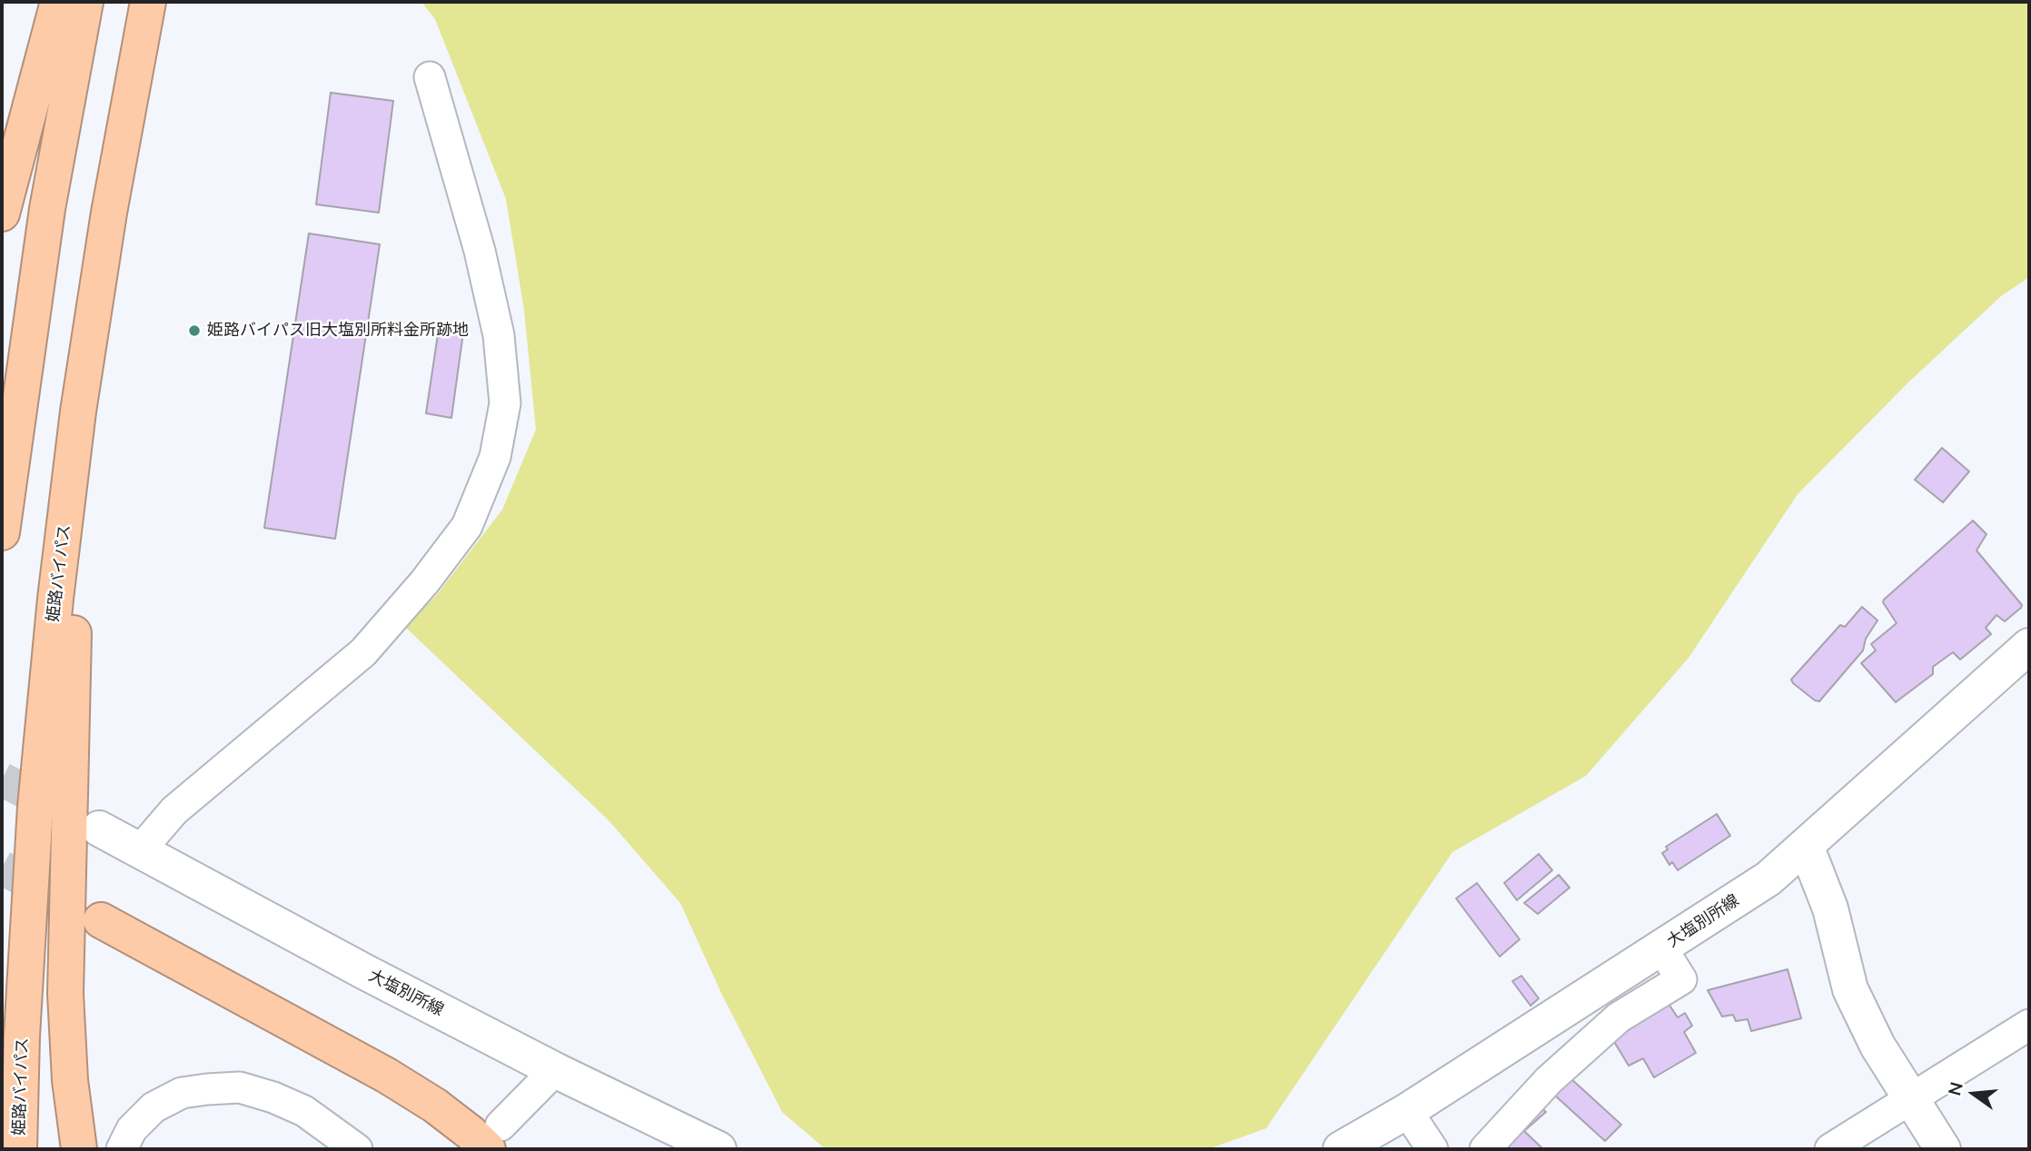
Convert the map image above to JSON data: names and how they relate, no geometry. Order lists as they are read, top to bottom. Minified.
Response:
{"streets":{"highway":["姫路バイパス"],"main road":["大塩別所線"]},"places":["姫路バイパス旧大塩別所料金所跡地"],"north":"left"}
